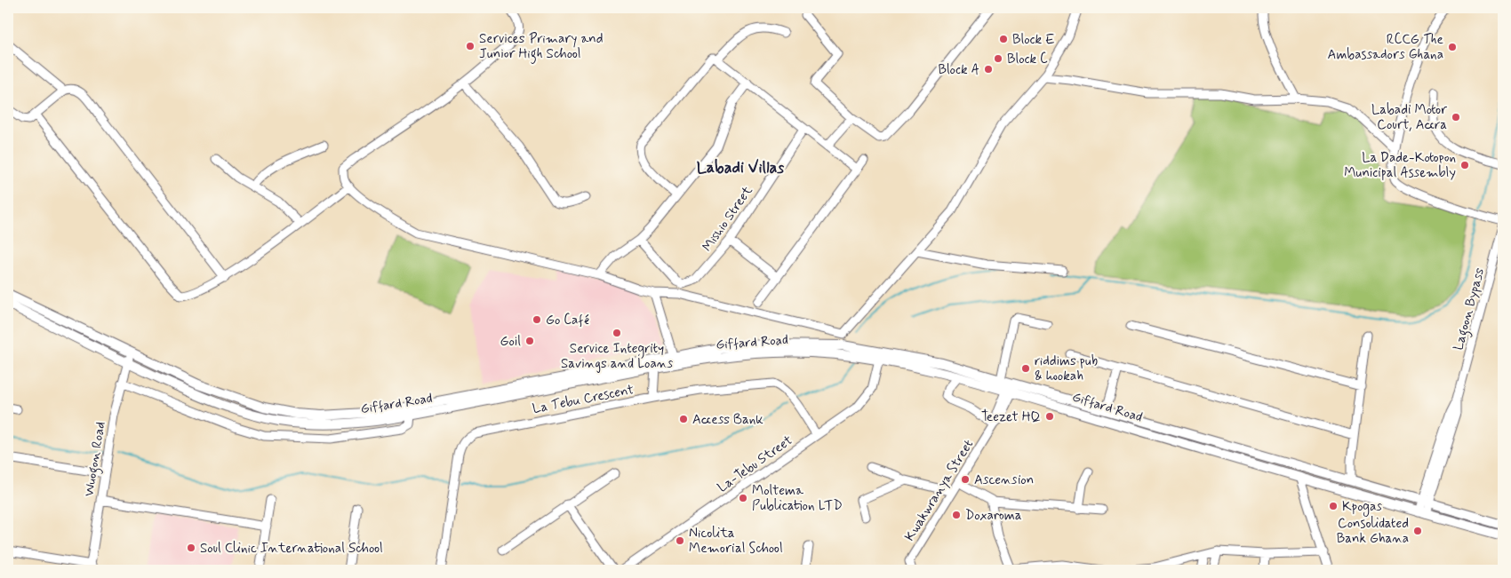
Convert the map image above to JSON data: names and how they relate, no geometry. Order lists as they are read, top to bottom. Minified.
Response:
{"streets":{"main road":["Giffard Road"],"street":["Mishio Street","Lagoon Bypass","La Tebu Crescent","Wuogon Road","La-Tebu Street","Kwakwranya Street"]},"crossings":[["Lagoon Bypass","Giffard Road"],["Giffard Road","Wuogon Road"],["Giffard Road","La-Tebu Street"],["Giffard Road","Kwakwranya Street"],["La Tebu Crescent","La-Tebu Street"]],"districts":["Labadi Villas"],"places":["Block E","Services Primary and Junior High School","RCCG The Ambassadors Ghana","Block C","Block A","Labadi Motor Court, Accra","La Dade-Kotopon Municipal Assembly","Go Café","Service Integrity Savings and Loans","Goil","riddims pub & hookah","Teezet HQ","Access Bank","Ascension","Moltema Publication LTD","Kpogas","Doxaroma","Consolidated Bank Ghana","Nicolita Memorial School","Soul Clinic International School"]}
